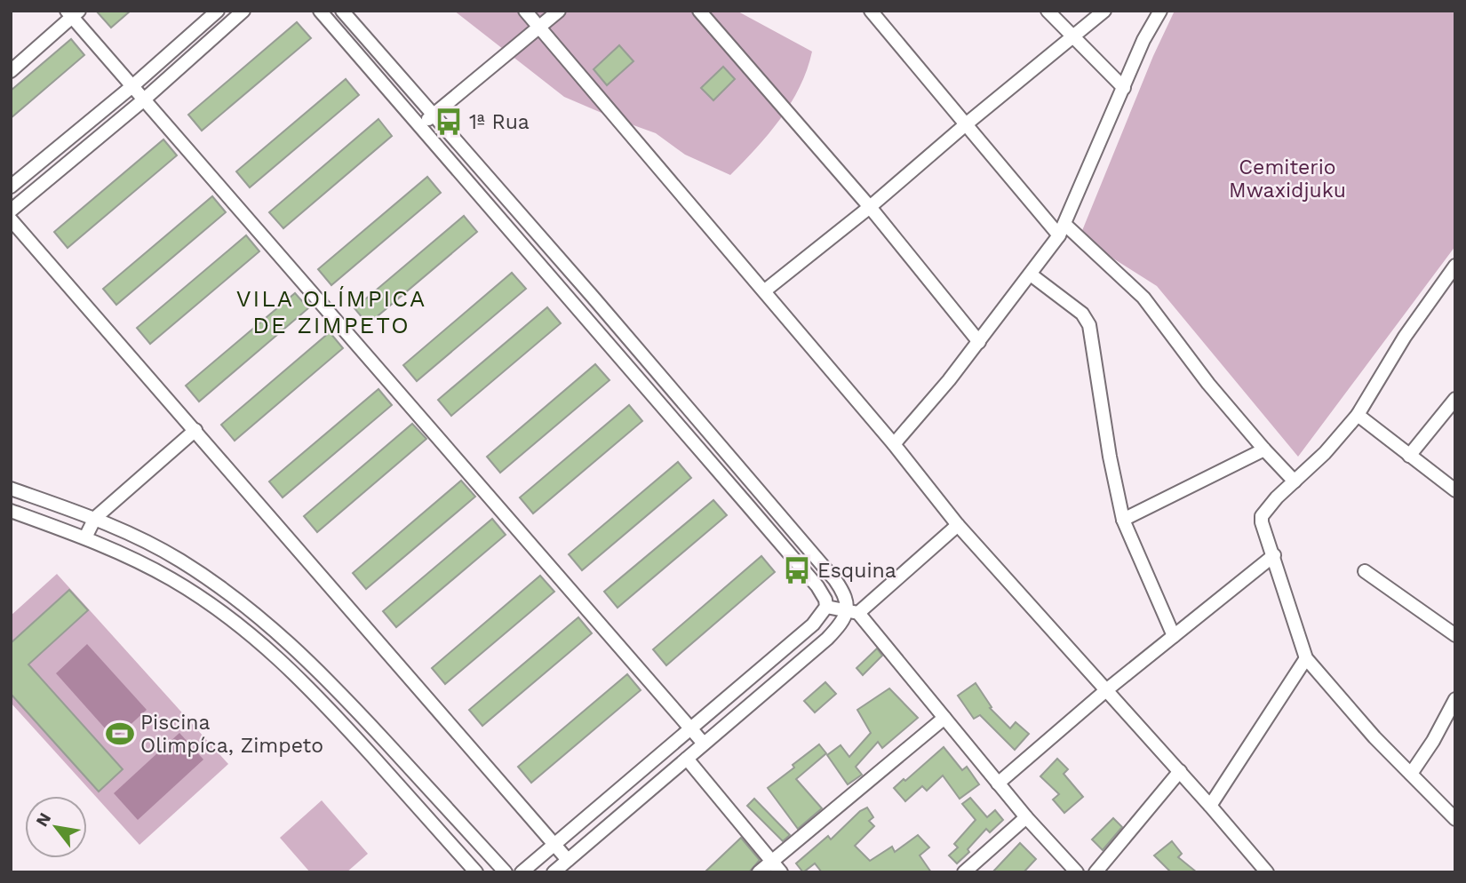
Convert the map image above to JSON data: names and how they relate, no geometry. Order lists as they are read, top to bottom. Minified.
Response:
{"districts":["VILA OLÍMPICA DE ZIMPETO"],"parks":["Cemiterio Mwaxidjuku"],"places":{"bus stop":["1ª Rua","Esquina"],"sports":["Piscina Olimpíca, Zimpeto"]},"north":"top left"}
